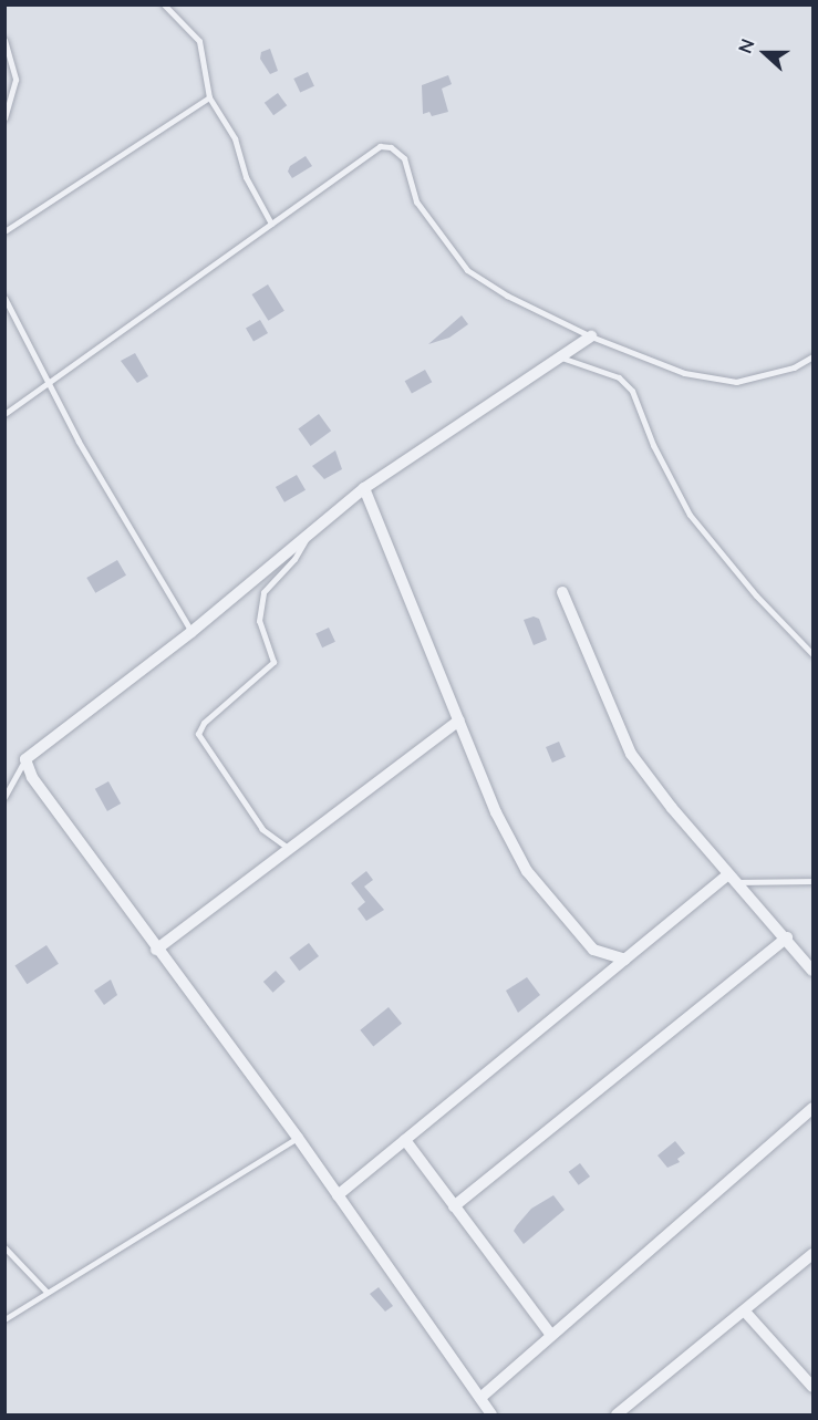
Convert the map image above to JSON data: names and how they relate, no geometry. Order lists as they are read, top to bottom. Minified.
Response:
{"north":"left"}
